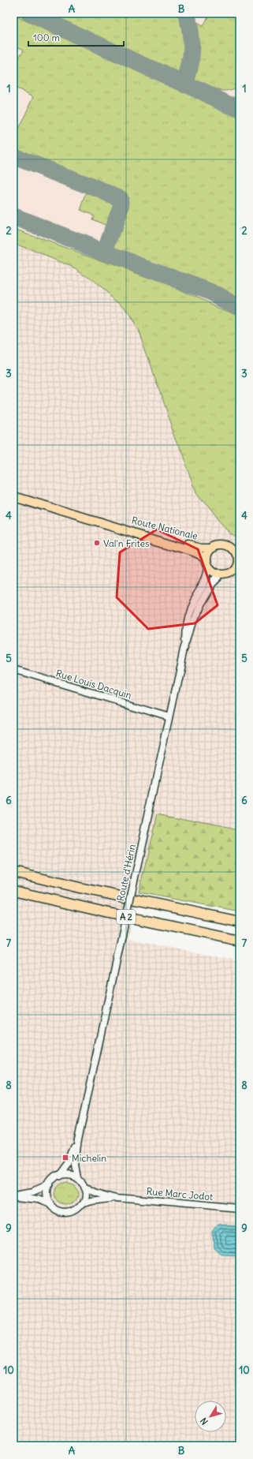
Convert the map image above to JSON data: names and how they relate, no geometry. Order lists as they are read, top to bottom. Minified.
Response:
{"streets":{"highway":["A 2"],"main road":["Route Nationale"],"street":["Rue Louis Dacquin","Route d'Hérin","Rue Marc Jodot"]},"crossings":[["Route Nationale","Route d'Hérin"],["Rue Louis Dacquin","Route d'Hérin"],["Route d'Hérin","Rue Marc Jodot"]],"places":{"other":["Val'n Frites"],"transit":["Michelin"]},"scale_bar":"100 m","north":"bottom left","grid":{"columns":["A","B"],"rows":["1","2","3","4","5","6","7","8","9","10"]}}
